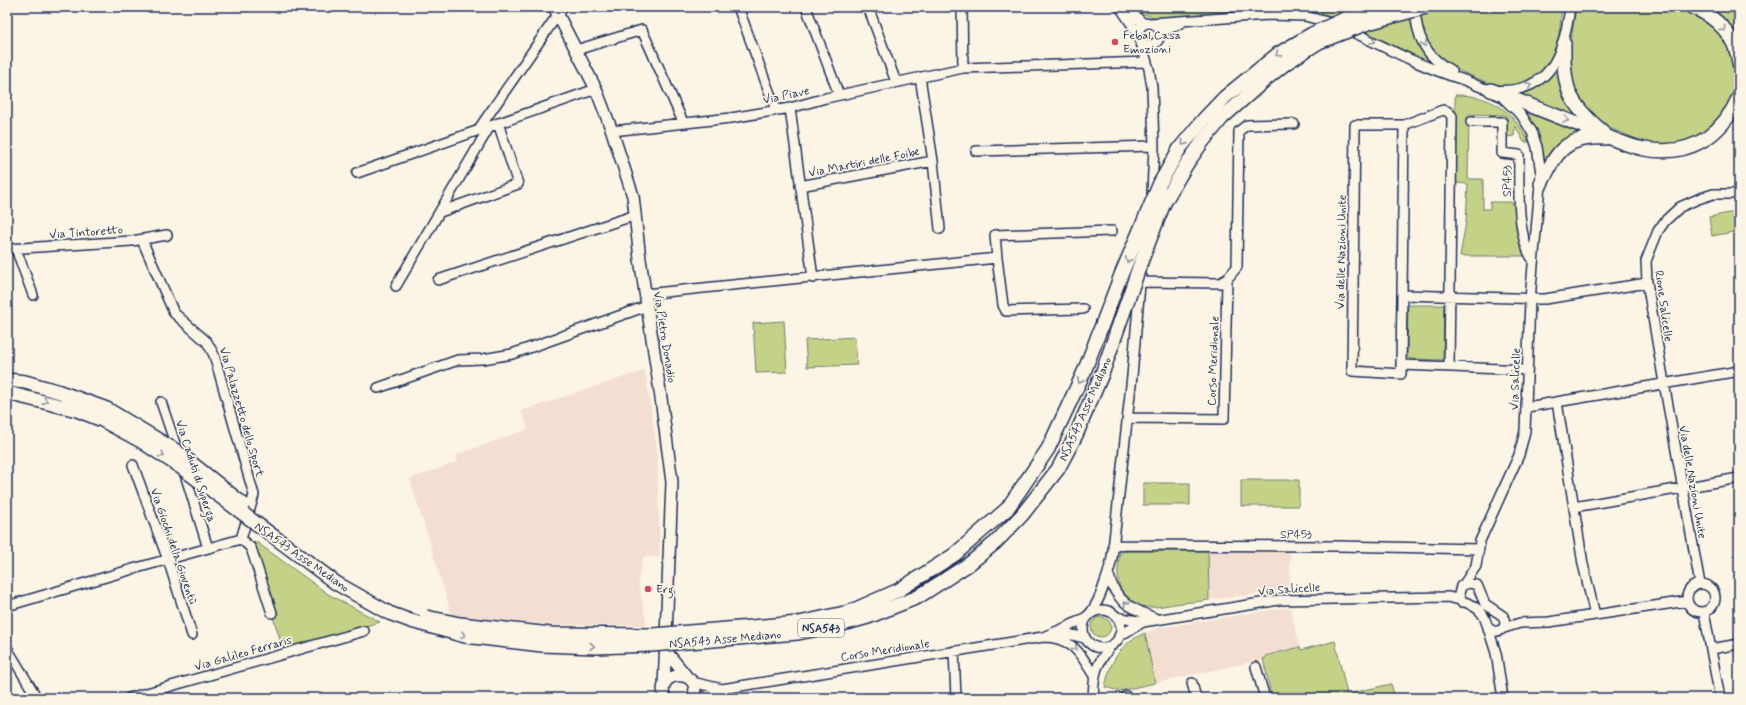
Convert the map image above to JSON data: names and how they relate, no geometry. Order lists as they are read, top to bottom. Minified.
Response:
{"streets":{"highway":["NSA543 Asse Mediano","NSA543"],"main road":["Via Pietro Donadio"],"street":["Via Piave","Via Martiri delle Foibe","SP453","Via Tintoretto","Via delle Nazioni Unite","Rione Salicelle","Corso Meridionale","Via Salicelle","Via Palazzetto dello Sport","Via Caduti di Superga","Via Giochi della Gioventù","Via Galileo Ferraris"]},"crossings":[["Via Piave","Via Pietro Donadio"],["SP453","Via Salicelle"],["Via Tintoretto","Via Palazzetto dello Sport"],["Via delle Nazioni Unite","Rione Salicelle"]],"places":["Febal Casa Emozioni","Erg"]}
